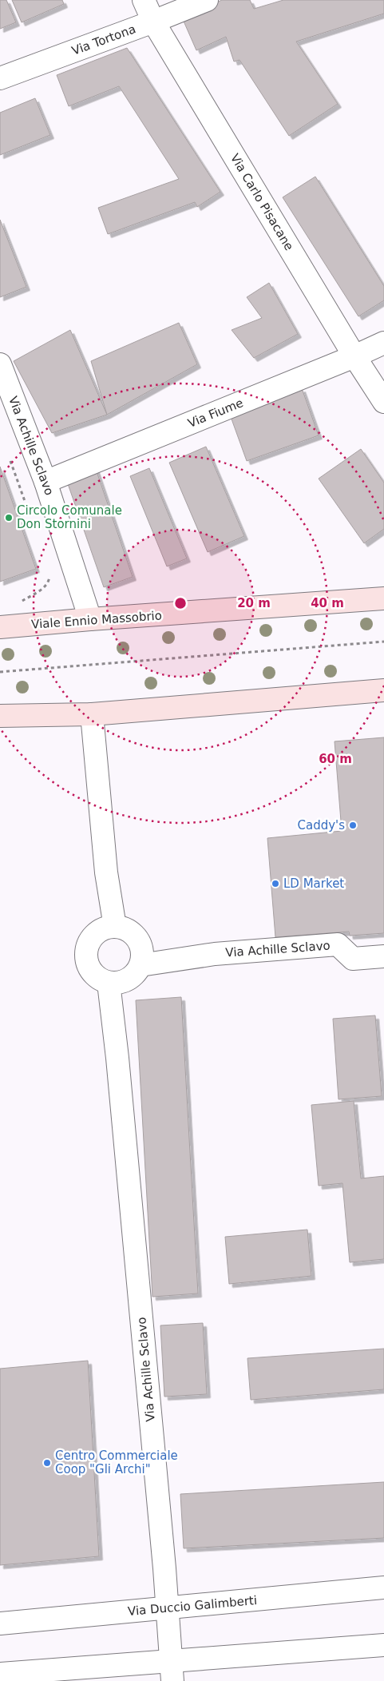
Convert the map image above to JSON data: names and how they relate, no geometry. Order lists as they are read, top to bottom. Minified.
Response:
{"streets":{"main road":["Viale Ennio Massobrio"],"street":["Via Tortona","Via Carlo Pisacane","Via Fiume","Via Achille Sclavo","Via Duccio Galimberti"]},"crossings":[["Via Tortona","Via Carlo Pisacane"],["Via Carlo Pisacane","Via Fiume"],["Via Fiume","Via Achille Sclavo"],["Via Achille Sclavo","Viale Ennio Massobrio"],["Via Achille Sclavo","Via Duccio Galimberti"]],"places":["Circolo Comunale Don Stornini","Caddy's","LD Market","Centro Commerciale Coop \"Gli Archi\""],"rings":["20 m","40 m","60 m"]}
